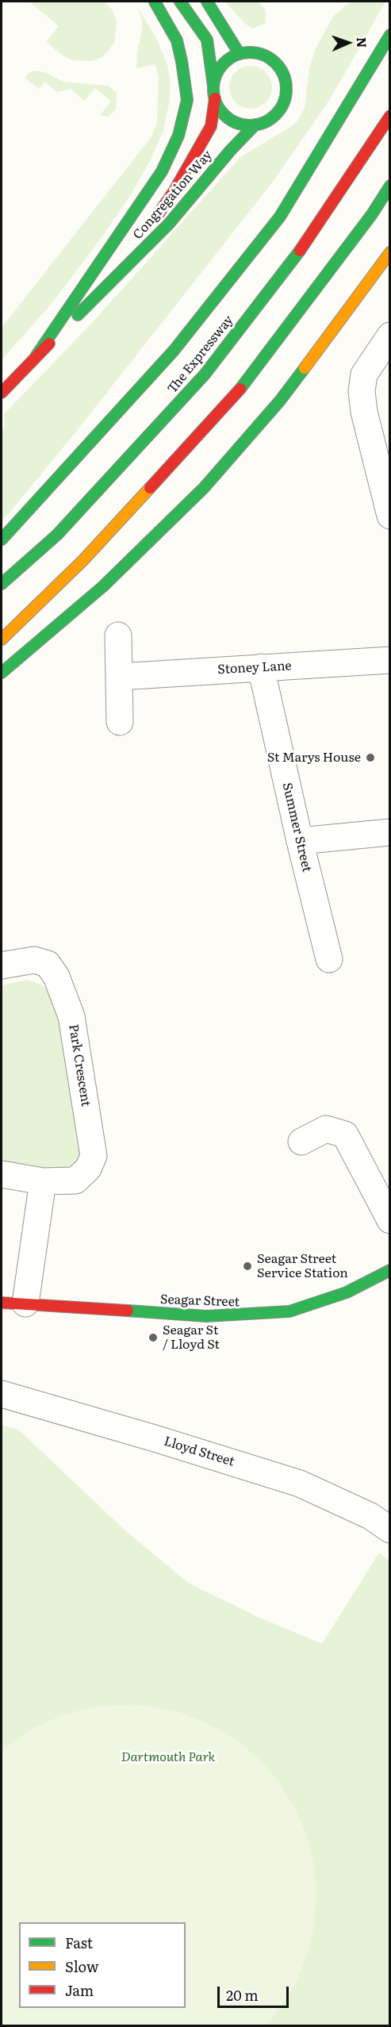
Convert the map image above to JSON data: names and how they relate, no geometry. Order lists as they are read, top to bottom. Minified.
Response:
{"streets":{"main road":["Congregation Way","The Expressway","Seagar Street"],"street":["Stoney Lane","Summer Street","Park Crescent","Lloyd Street"]},"crossings":[["Stoney Lane","Summer Street"]],"parks":["Dartmouth Park"],"places":["St Marys House","Seagar Street Service Station","Seagar St / Lloyd St"],"legend":["Fast","Slow","Jam"],"scale_bar":"20 m","north":"right"}
